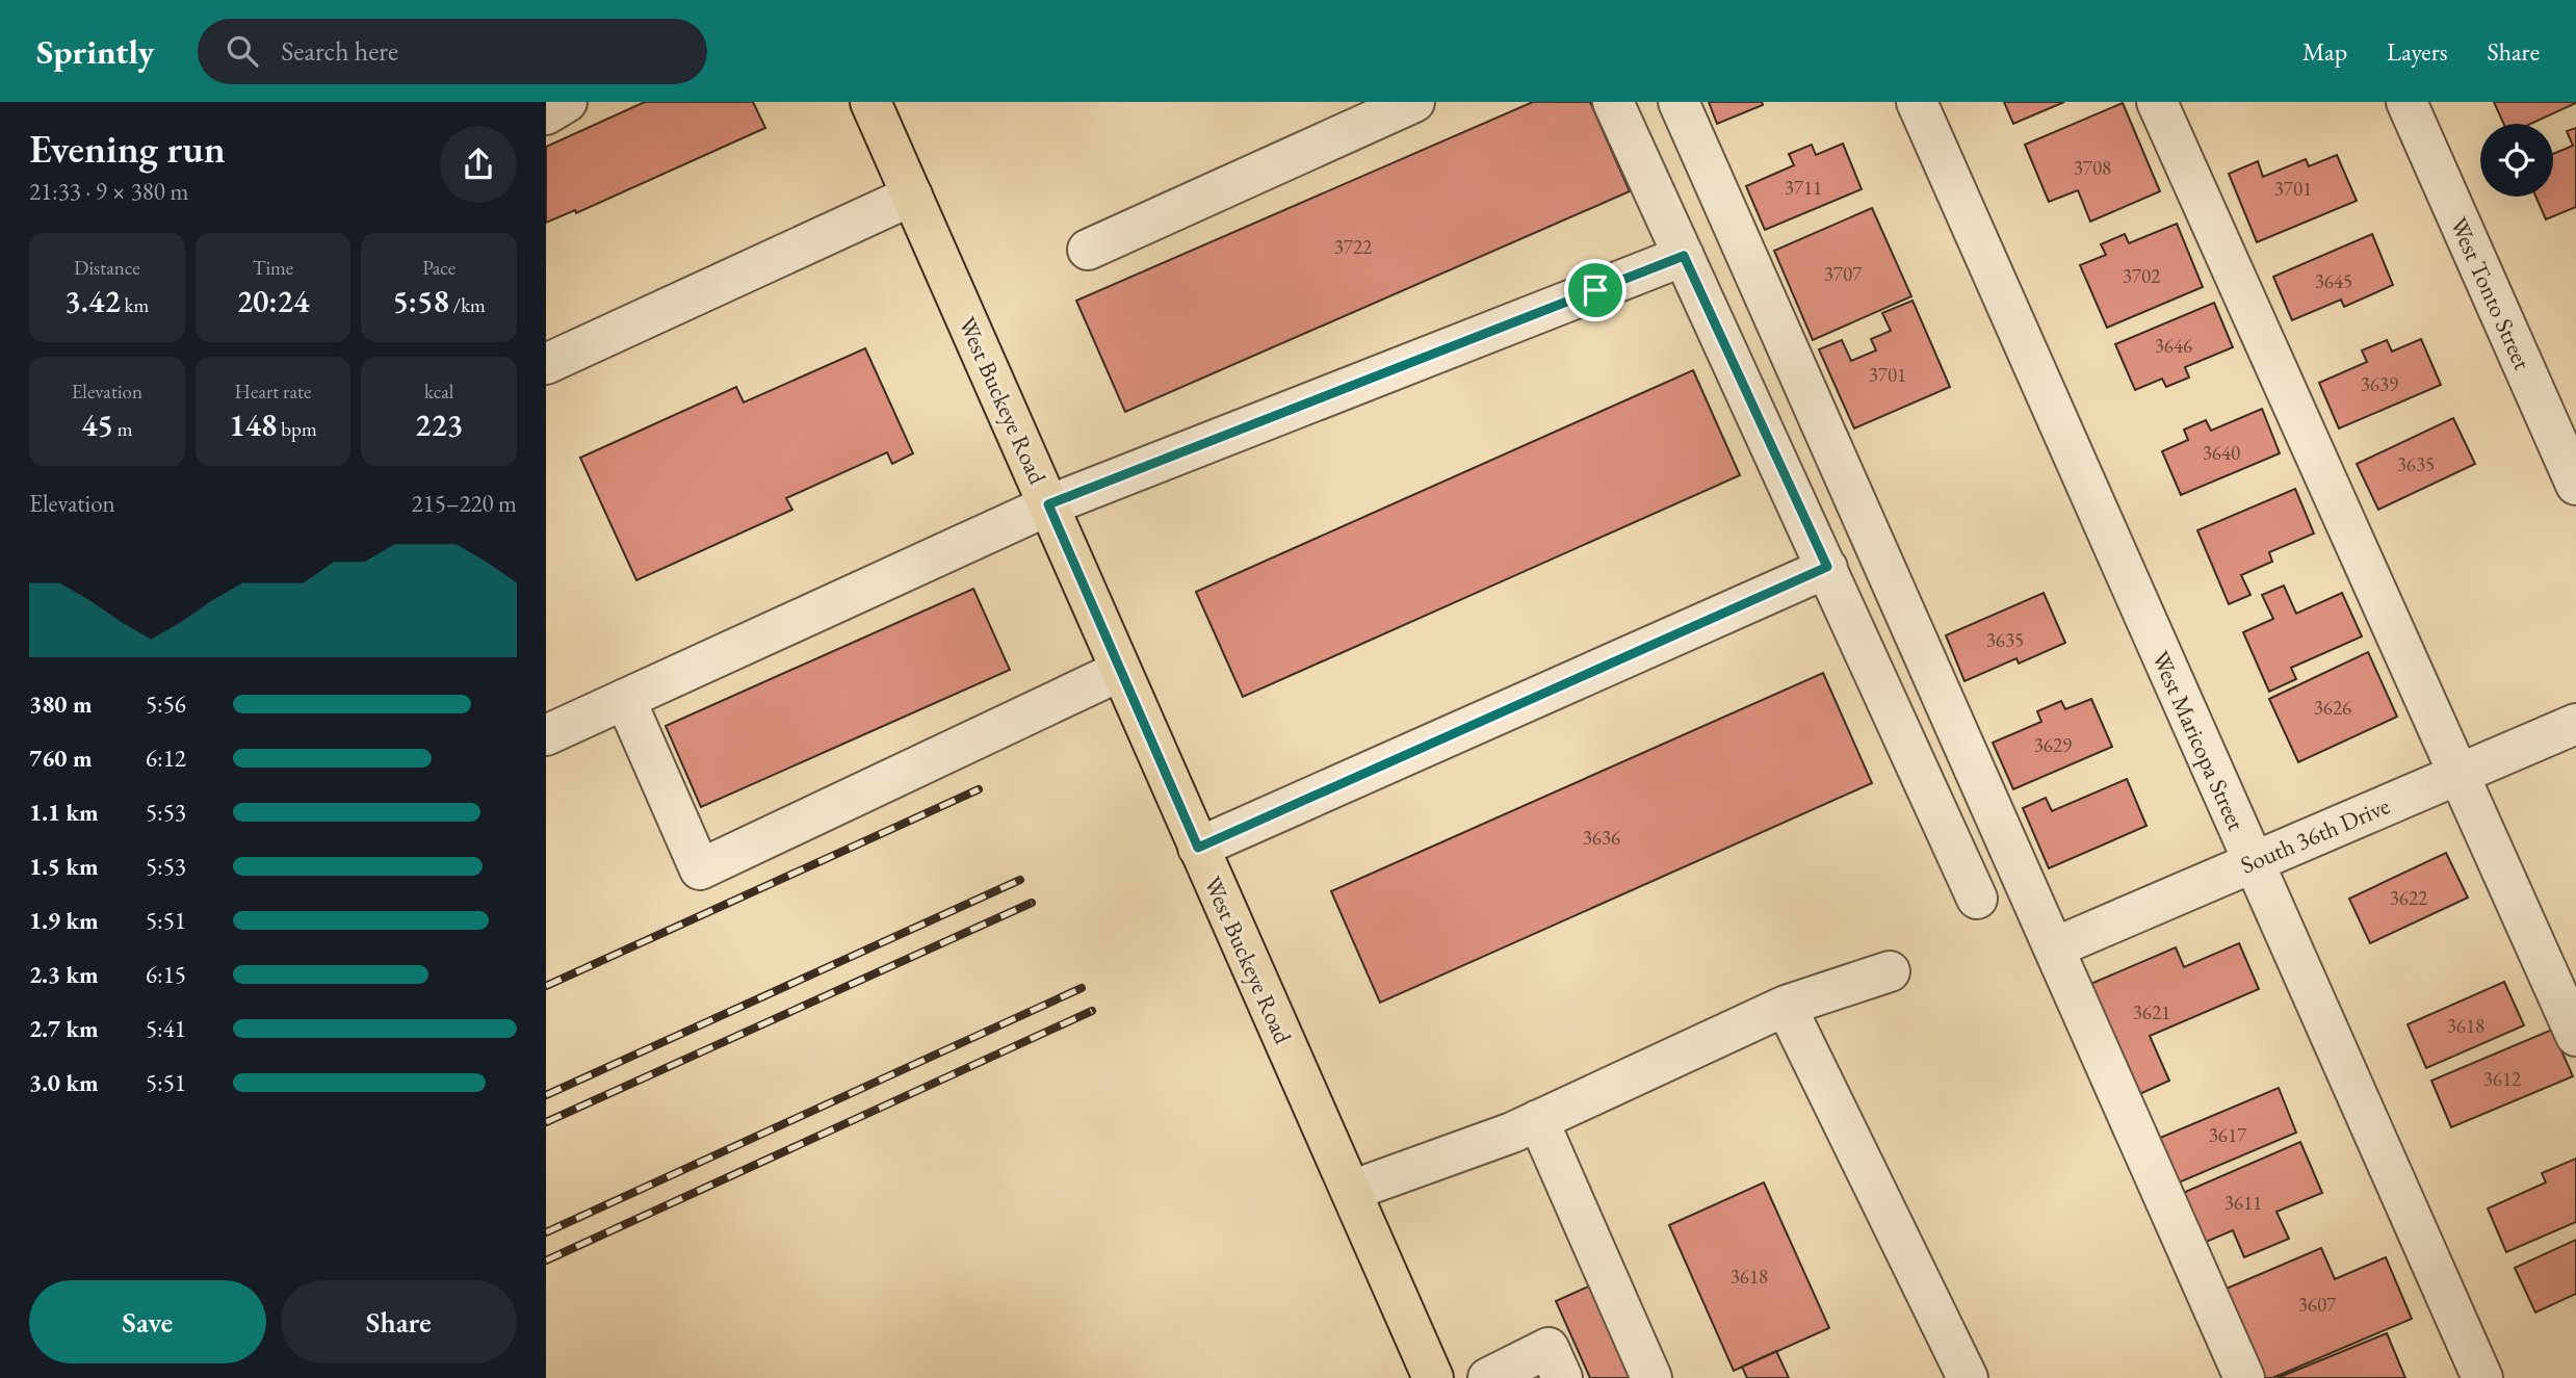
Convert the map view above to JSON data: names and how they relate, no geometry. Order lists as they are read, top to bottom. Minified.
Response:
{"streets":{"main road":["West Buckeye Road"],"street":["West Tonto Street","West Maricopa Street","South 36th Drive"]},"crossings":[["West Maricopa Street","South 36th Drive"]],"house_numbers":["3708","3711","3701","3722","3707","3702","3645","3646","3701","3639","3640","3635","3635","3626","3629","3636","3622","3621","3618","3612","3617","3611","3618","3607"],"page":{"header":"Sprintly","search":"Search here","nav":["Map","Layers","Share"],"heading":["Evening run","21:33 · 9 × 380 m"],"stats":[["Distance","3.42 km"],["Time","20:24"],["Pace","5:58 /km"],["Elevation","45 m"],["Heart rate","148 bpm"],["kcal","223"]],"chart":["Elevation","215–220 m"],"list":[{"name":"380 m","note":"5:56"},{"name":"760 m","note":"6:12"},{"name":"1.1 km","note":"5:53"},{"name":"1.5 km","note":"5:53"},{"name":"1.9 km","note":"5:51"},{"name":"2.3 km","note":"6:15"},{"name":"2.7 km","note":"5:41"},{"name":"3.0 km","note":"5:51"}],"buttons":["Save","Share"]}}
